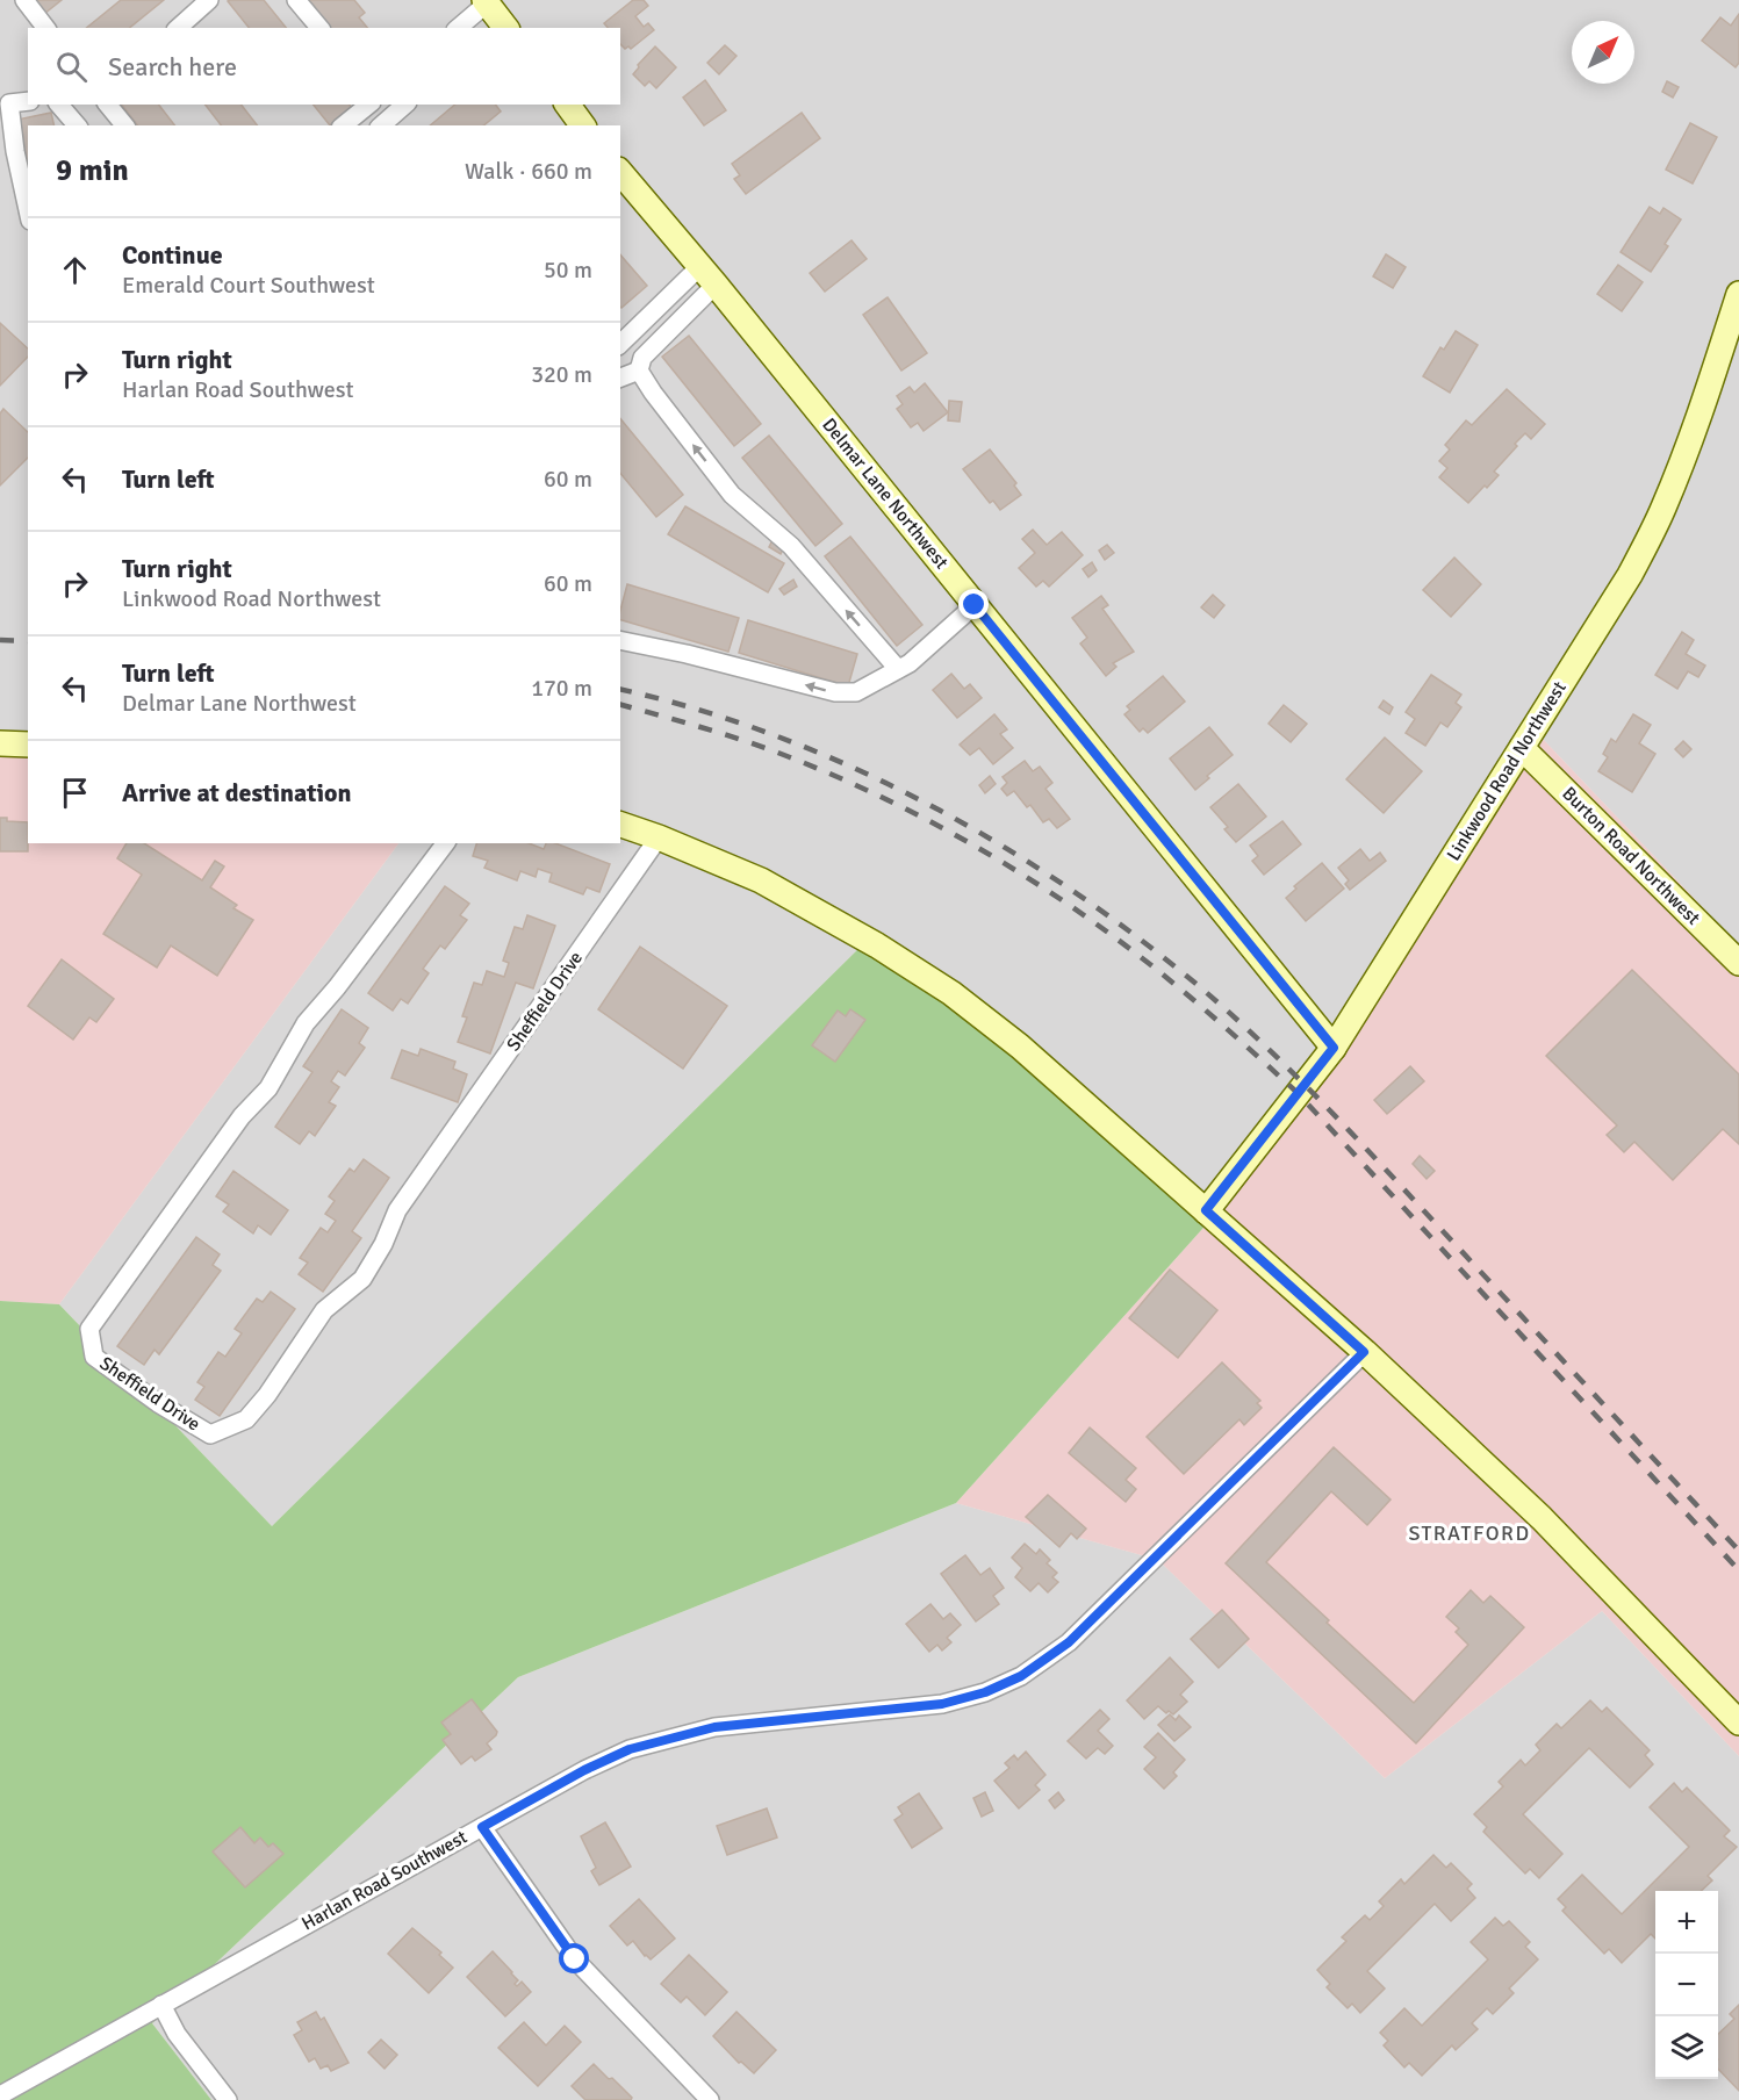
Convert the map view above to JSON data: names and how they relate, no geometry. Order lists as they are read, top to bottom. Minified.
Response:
{"streets":{"street":["Delmar Lane Northwest","Linkwood Road Northwest","Burton Road Northwest","Sheffield Drive","Harlan Road Southwest"]},"crossings":[["Delmar Lane Northwest","Linkwood Road Northwest"],["Linkwood Road Northwest","Burton Road Northwest"]],"districts":["STRATFORD"],"north":"top right","page":{"search":"Search here","heading":["9 min","Walk · 660 m"],"list":[["Continue","Emerald Court Southwest","50 m"],["Turn right","Harlan Road Southwest","320 m"],["Turn left","60 m"],["Turn right","Linkwood Road Northwest","60 m"],["Turn left","Delmar Lane Northwest","170 m"],"Arrive at destination"],"map_buttons":["+","−"]}}
